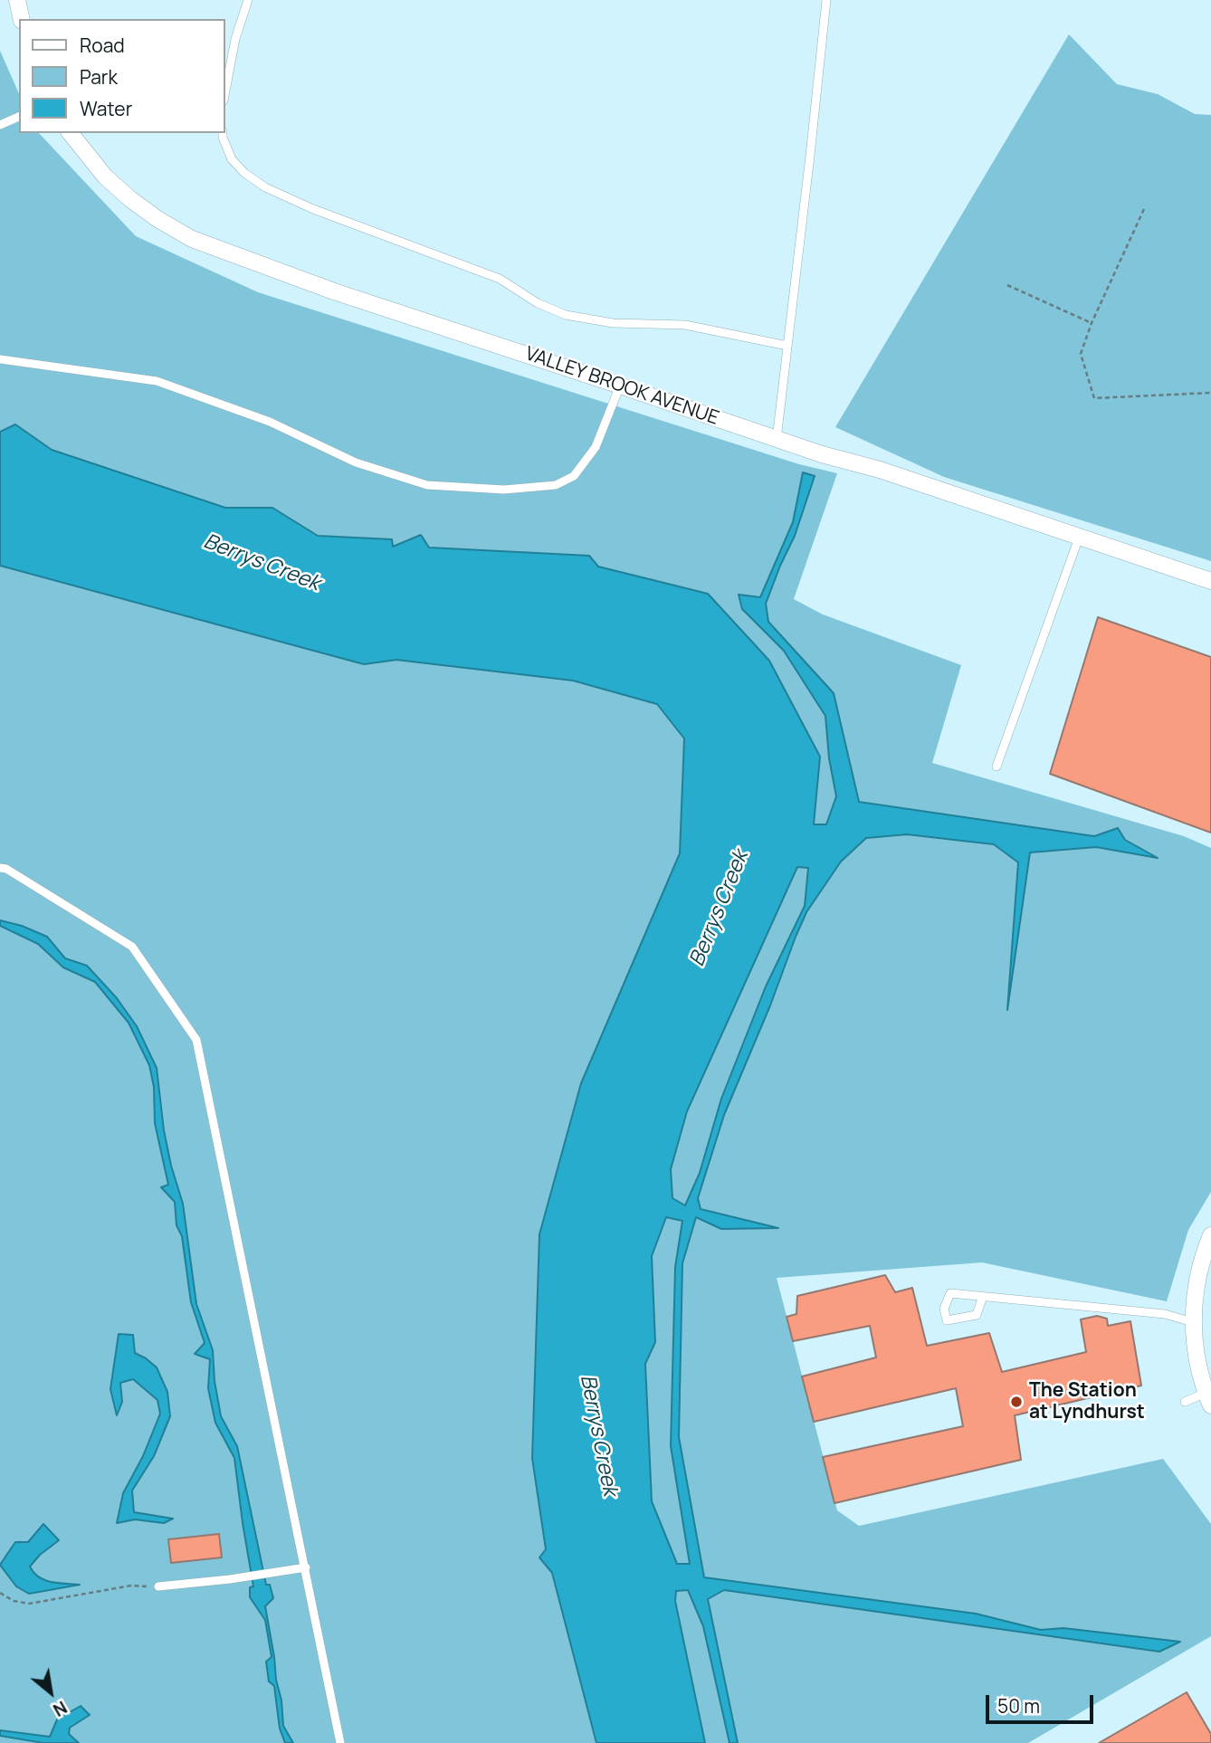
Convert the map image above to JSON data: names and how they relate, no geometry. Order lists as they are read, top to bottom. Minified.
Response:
{"streets":{"street":["VALLEY BROOK AVENUE"]},"water":["Berrys Creek"],"places":["The Station at Lyndhurst"],"legend":["Road","Park","Water"],"scale_bar":"50 m","north":"bottom right"}
